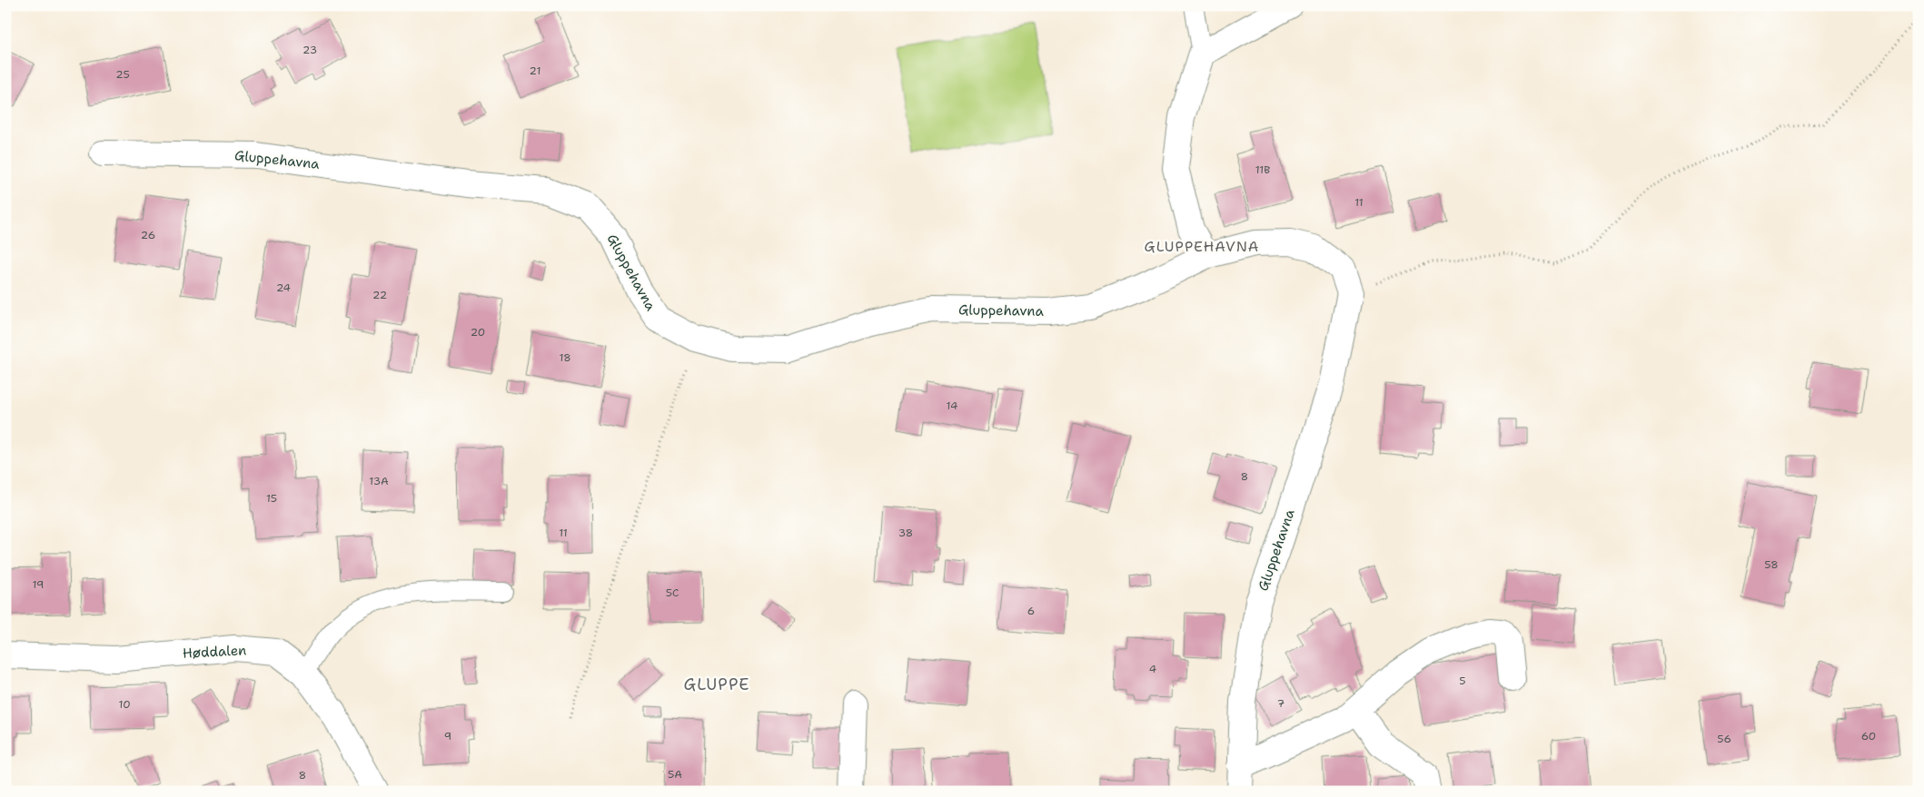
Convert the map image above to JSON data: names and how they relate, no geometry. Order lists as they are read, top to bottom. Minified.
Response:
{"streets":{"street":["Gluppehavna","Høddalen"]},"districts":["GLUPPEHAVNA","GLUPPE"],"house_numbers":["23","21","25","11B","11","26","24","22","20","18","14","8","13A","15","11","38","58","19","5C","6","4","5","7","10","9","60","56","5A","8"]}
